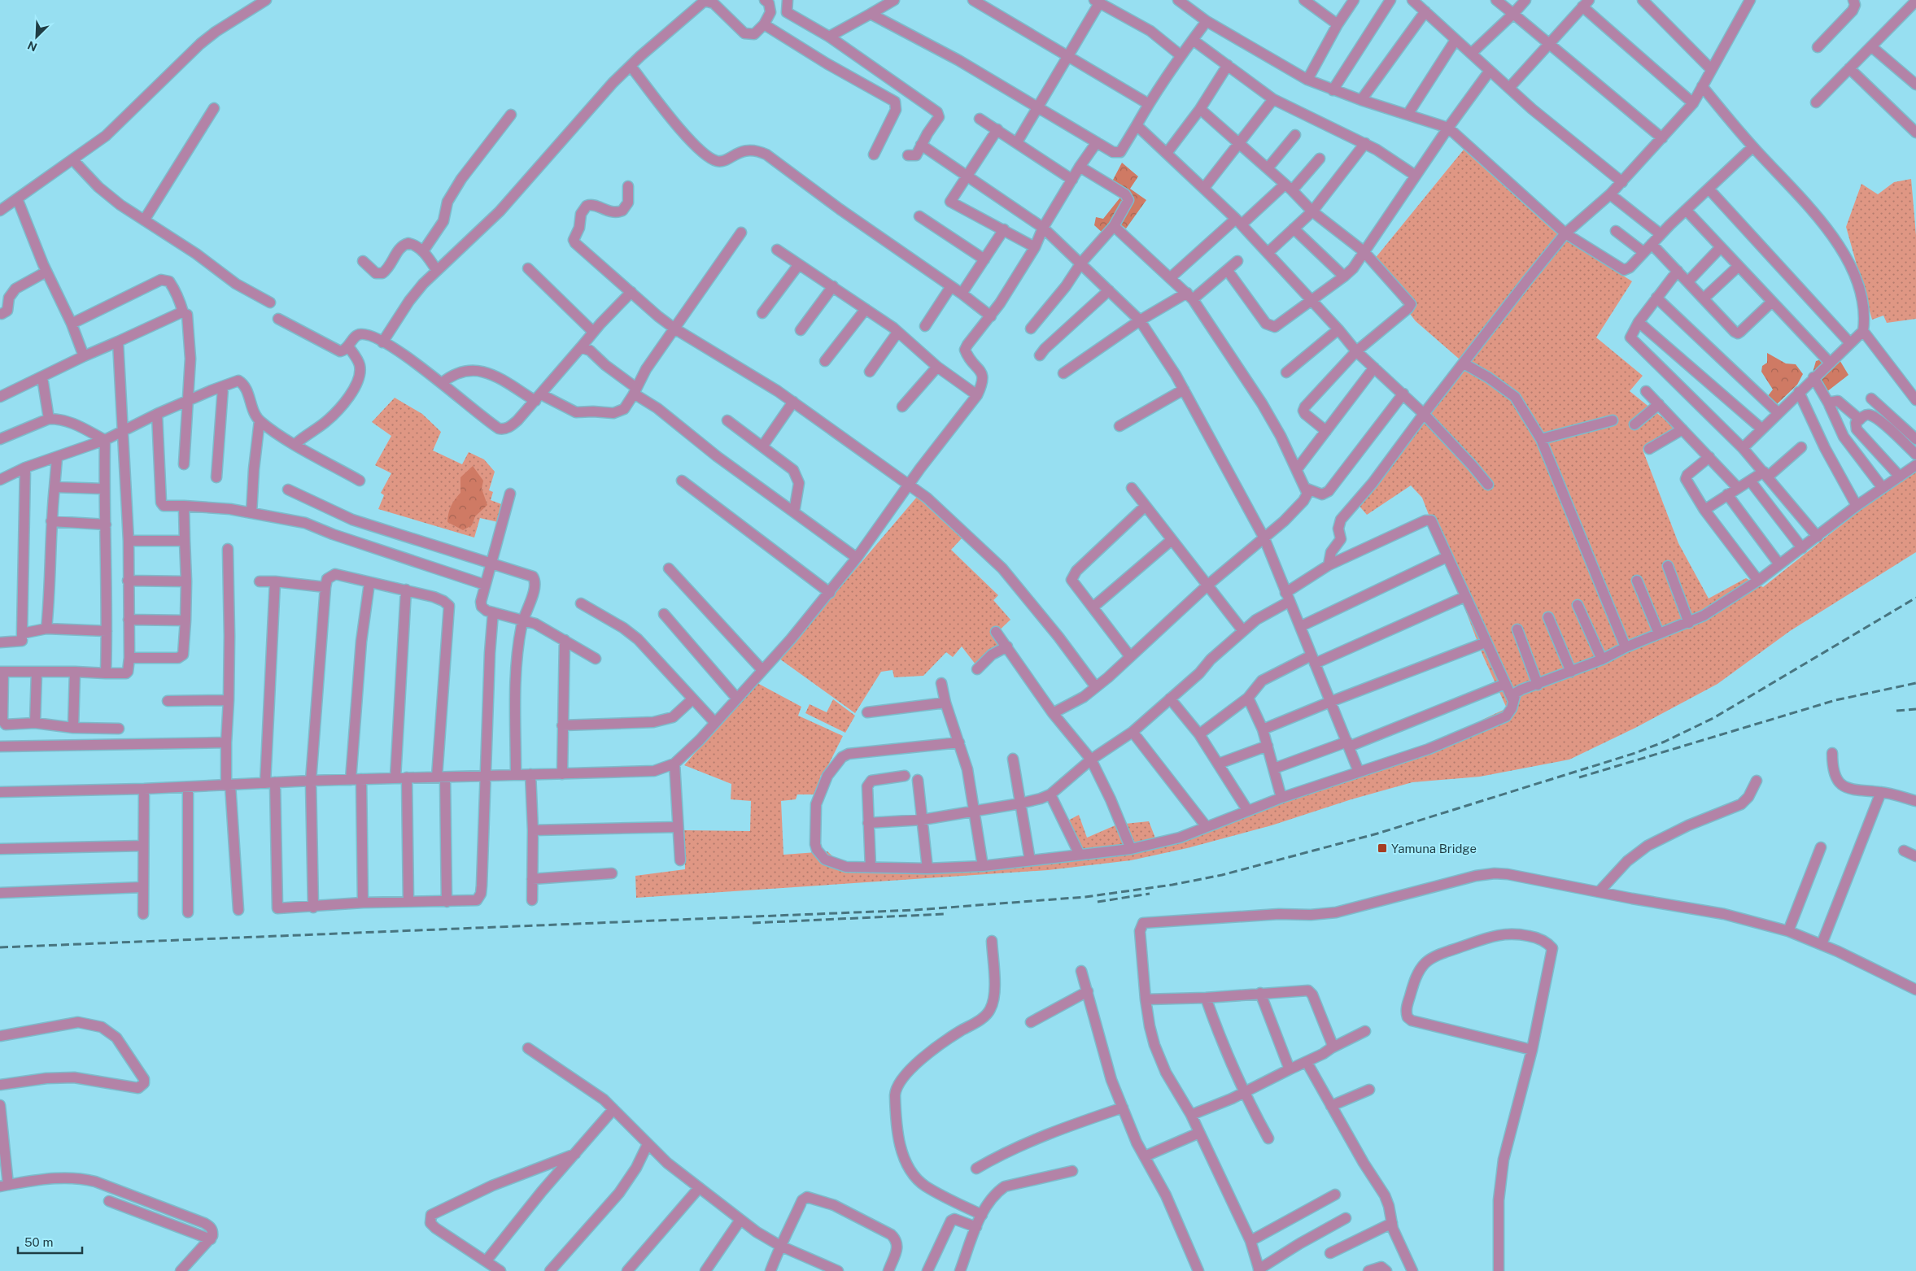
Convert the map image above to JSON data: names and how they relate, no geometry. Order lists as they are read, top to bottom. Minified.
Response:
{"places":{"transit":["Yamuna Bridge"]},"scale_bar":"50 m","north":"bottom left"}
